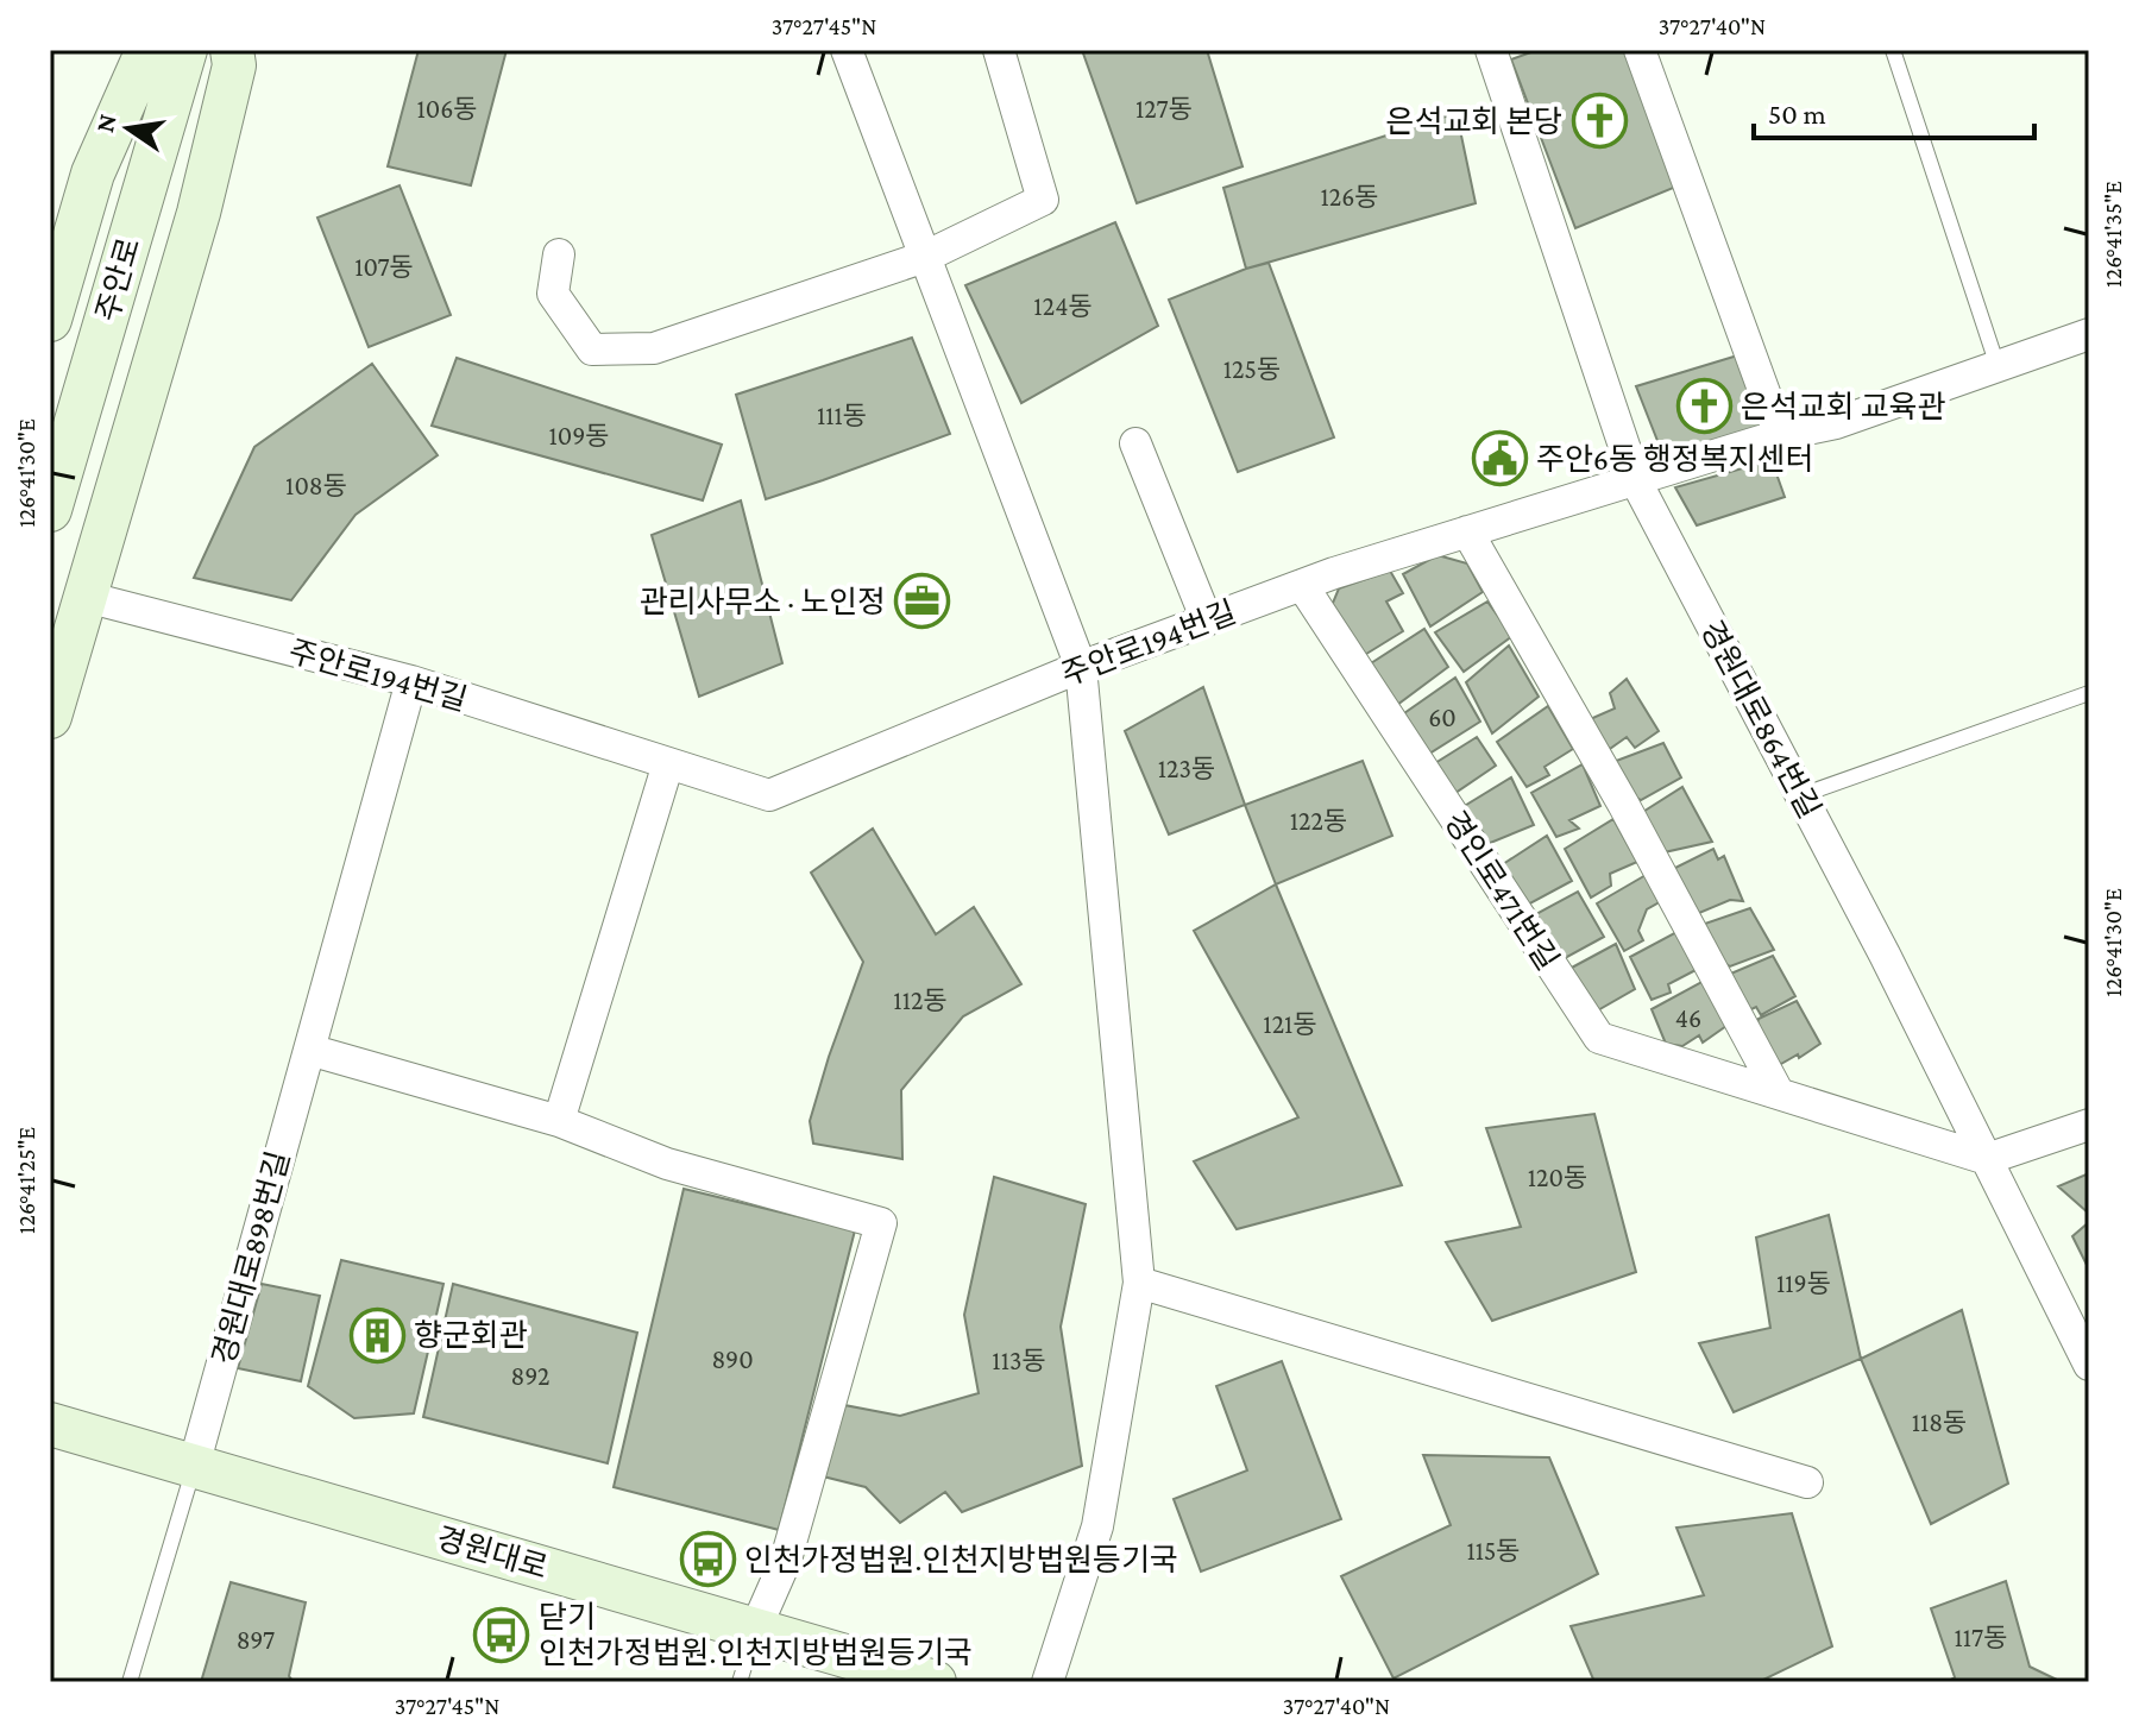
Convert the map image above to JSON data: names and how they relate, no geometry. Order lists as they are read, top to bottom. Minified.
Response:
{"streets":{"main road":["주안로","경원대로"],"street":["주안로194번길","경원대로864번길","경인로471번길","경원대로898번길"]},"crossings":[["주안로194번길","경원대로864번길"],["주안로194번길","경인로471번길"],["주안로194번길","경원대로898번길"],["경원대로864번길","경인로471번길"],["경원대로898번길","경원대로"]],"places":{"church":["은석교회 본당","은석교회 교육관"],"public building":["주안6동 행정복지센터"],"office":["관리사무소 · 노인정"],"building":["향군회관"],"bus stop":["인천가정법원.인천지방법원등기국","닫기 인천가정법원.인천지방법원등기국"]},"house_numbers":["106동","127동","126동","107동","124동","125동","111동","109동","108동","60","123동","122동","112동","46","121동","120동","119동","890","113동","892","118동","115동","117동","897"],"scale_bar":"50 m","north":"left","coordinates":["37°27'45\"N","37°27'40\"N","126°41'35\"E","126°41'30\"E","126°41'25\"E"]}
